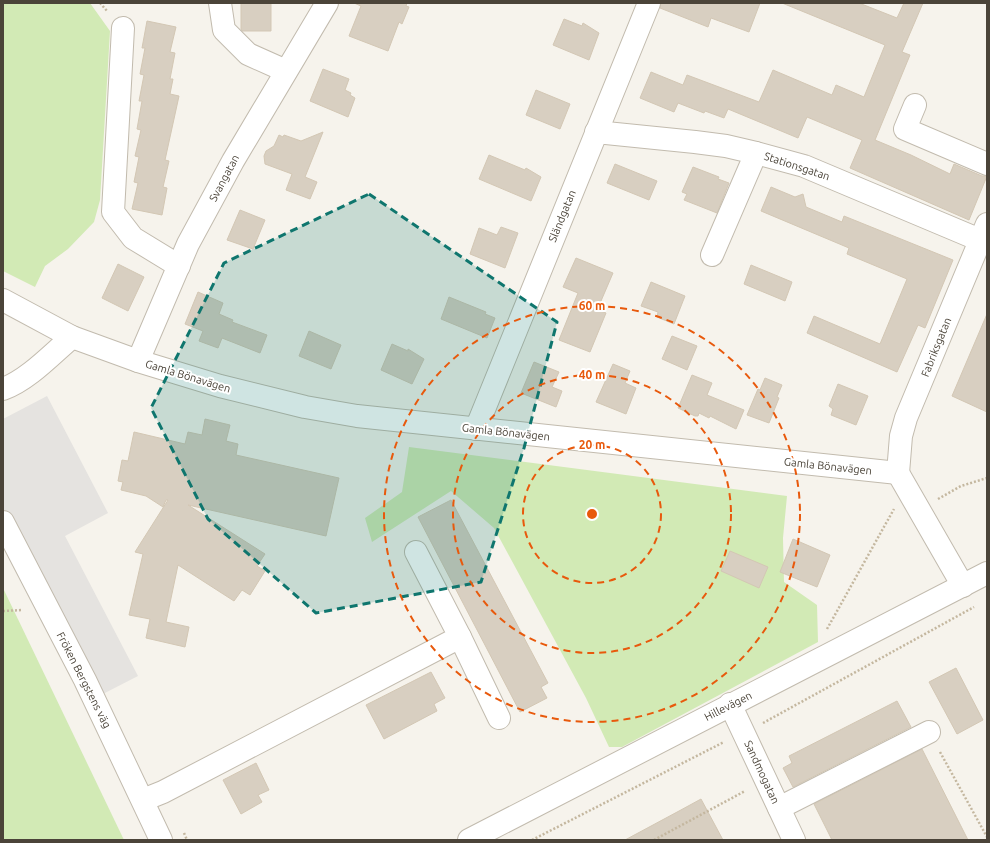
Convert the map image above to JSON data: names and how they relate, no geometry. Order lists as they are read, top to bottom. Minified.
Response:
{"streets":{"street":["Stationsgatan","Svangatan","Sländgatan","Fabriksgatan","Gamla Bönavägen","Fröken Bergstens väg","Hillevägen","Sandmogatan"]},"crossings":[["Stationsgatan","Sländgatan"],["Stationsgatan","Fabriksgatan"],["Svangatan","Gamla Bönavägen"],["Sländgatan","Gamla Bönavägen"],["Fabriksgatan","Gamla Bönavägen"],["Hillevägen","Sandmogatan"]],"rings":["60 m","40 m","20 m"]}
